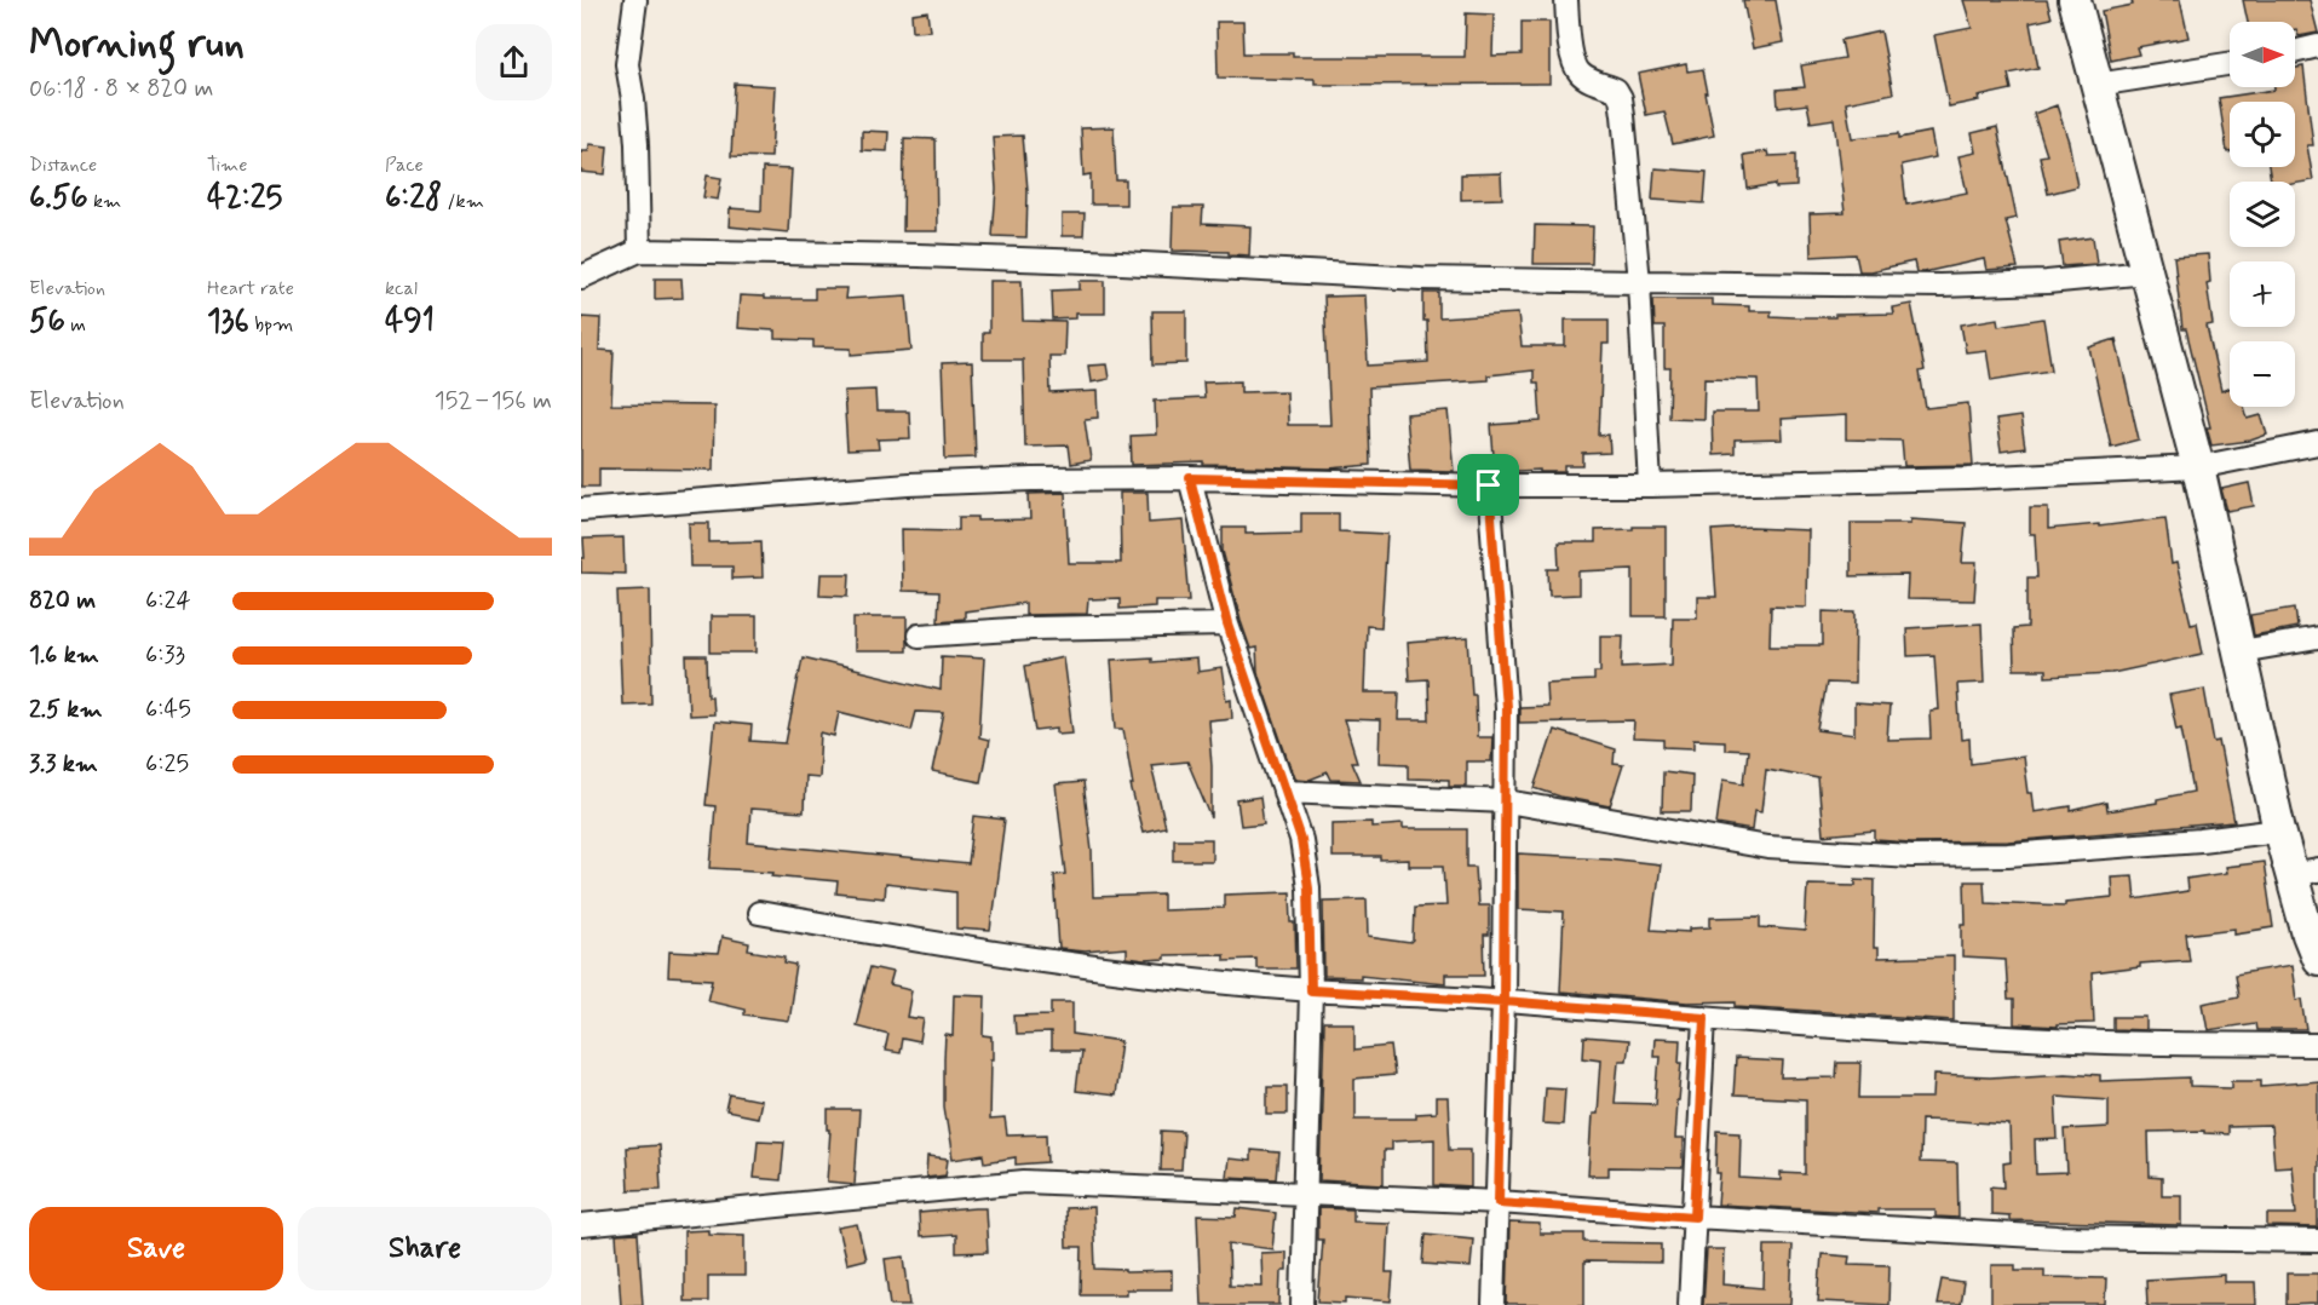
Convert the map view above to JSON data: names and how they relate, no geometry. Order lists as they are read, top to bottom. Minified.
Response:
{"north":"right","page":{"heading":["Morning run","06:18 · 8 × 820 m"],"map_buttons":["+","−"],"stats":[["Distance","6.56 km"],["Time","42:25"],["Pace","6:28 /km"],["Elevation","56 m"],["Heart rate","136 bpm"],["kcal","491"]],"chart":["Elevation","152–156 m"],"list":[{"name":"820 m","note":"6:24"},{"name":"1.6 km","note":"6:33"},{"name":"2.5 km","note":"6:45"},{"name":"3.3 km","note":"6:25"}],"buttons":["Save","Share"]}}
